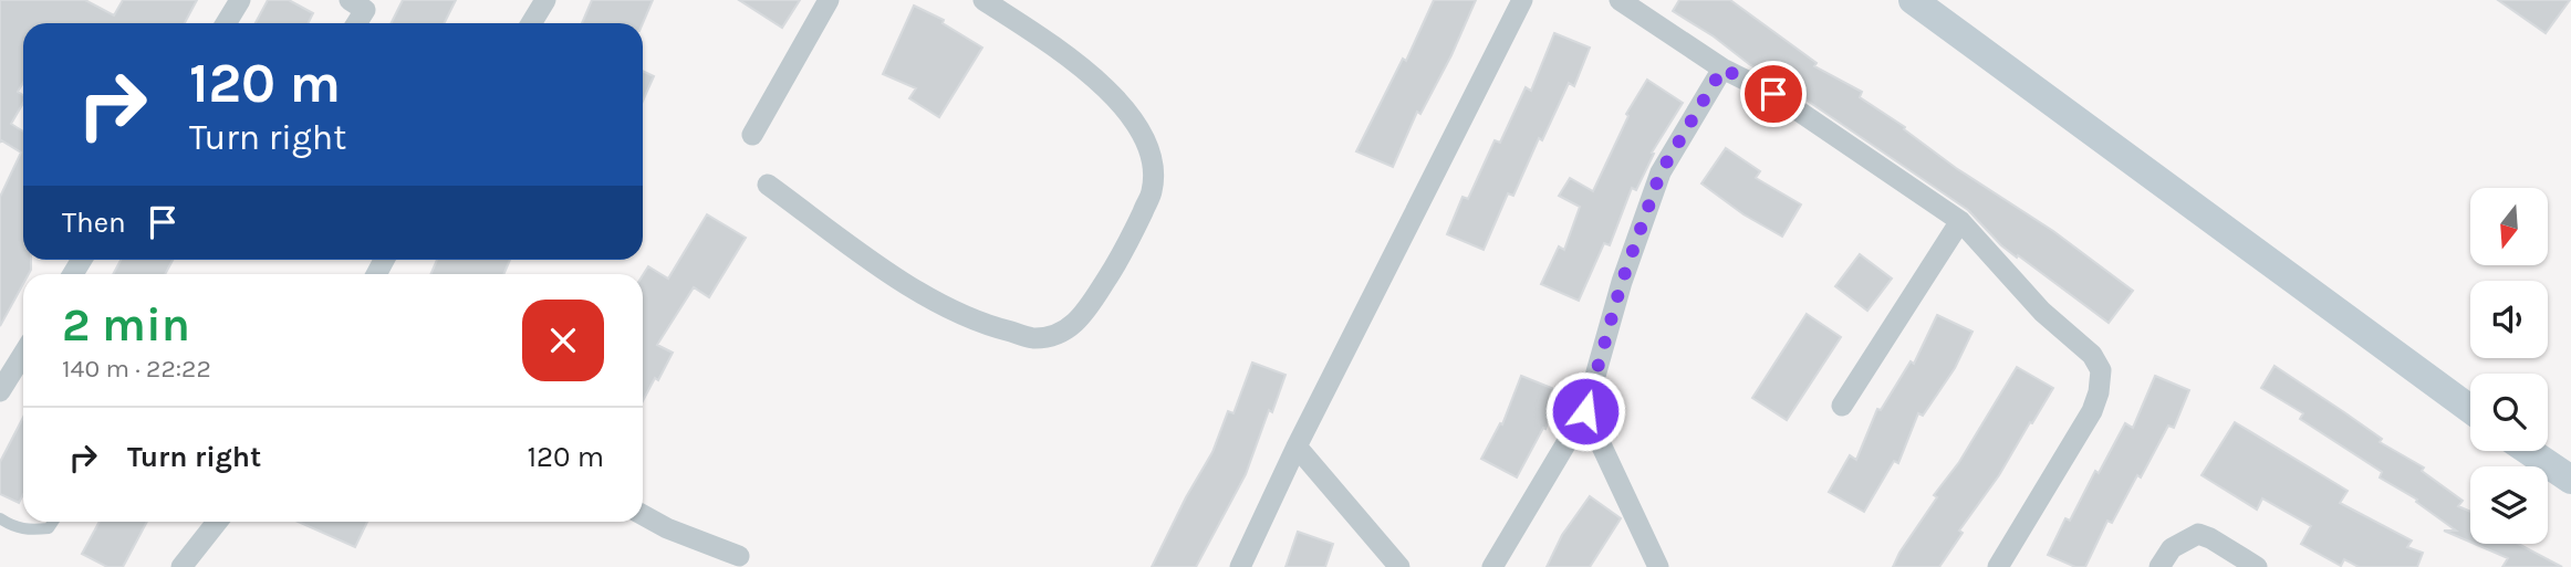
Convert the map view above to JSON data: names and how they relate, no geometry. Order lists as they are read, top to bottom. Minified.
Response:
{"north":"bottom","page":{"turn":["120 m","Turn right"],"then":"Then","heading":["2 min","140 m · 22:22"],"list":[{"name":"Turn right","value":"120 m"}]}}
